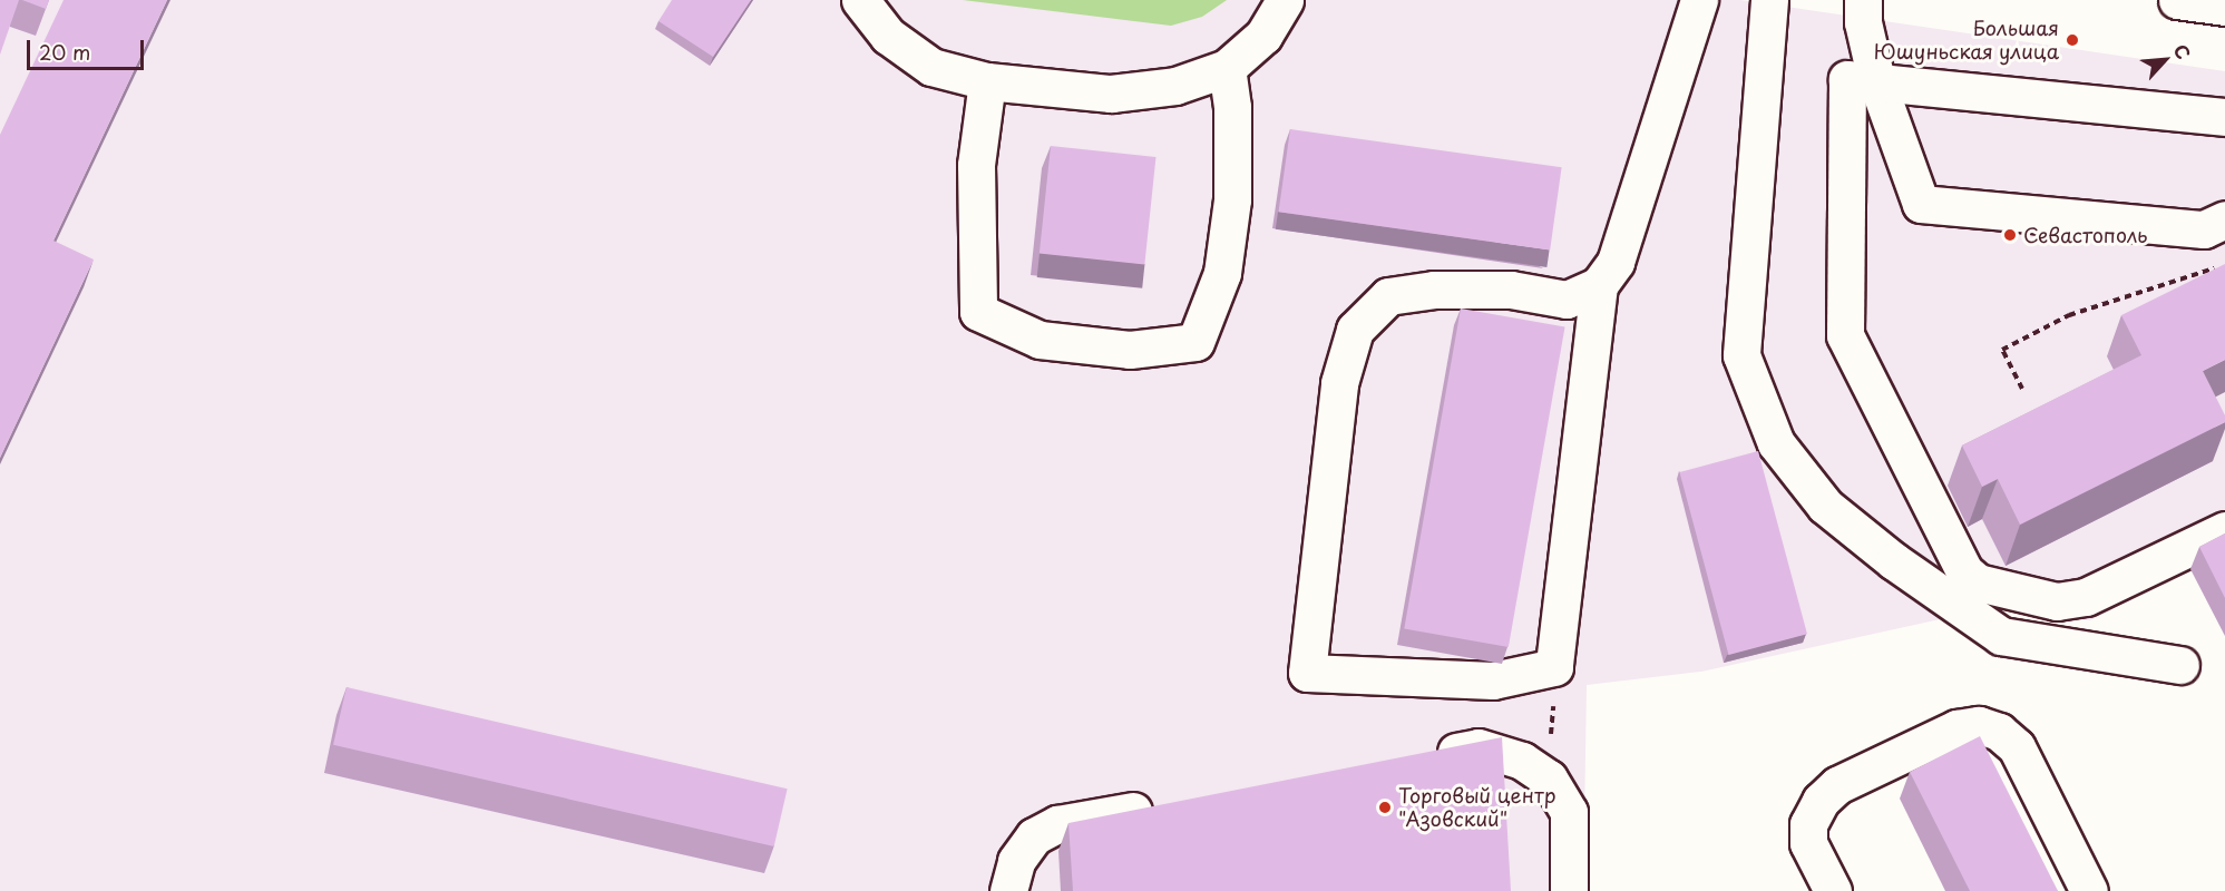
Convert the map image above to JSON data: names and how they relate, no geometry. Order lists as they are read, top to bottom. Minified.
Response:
{"places":["Большая Юшуньская улица","Севастополь","Торговый центр \"Азовский\""],"scale_bar":"20 m","north":"top right"}
